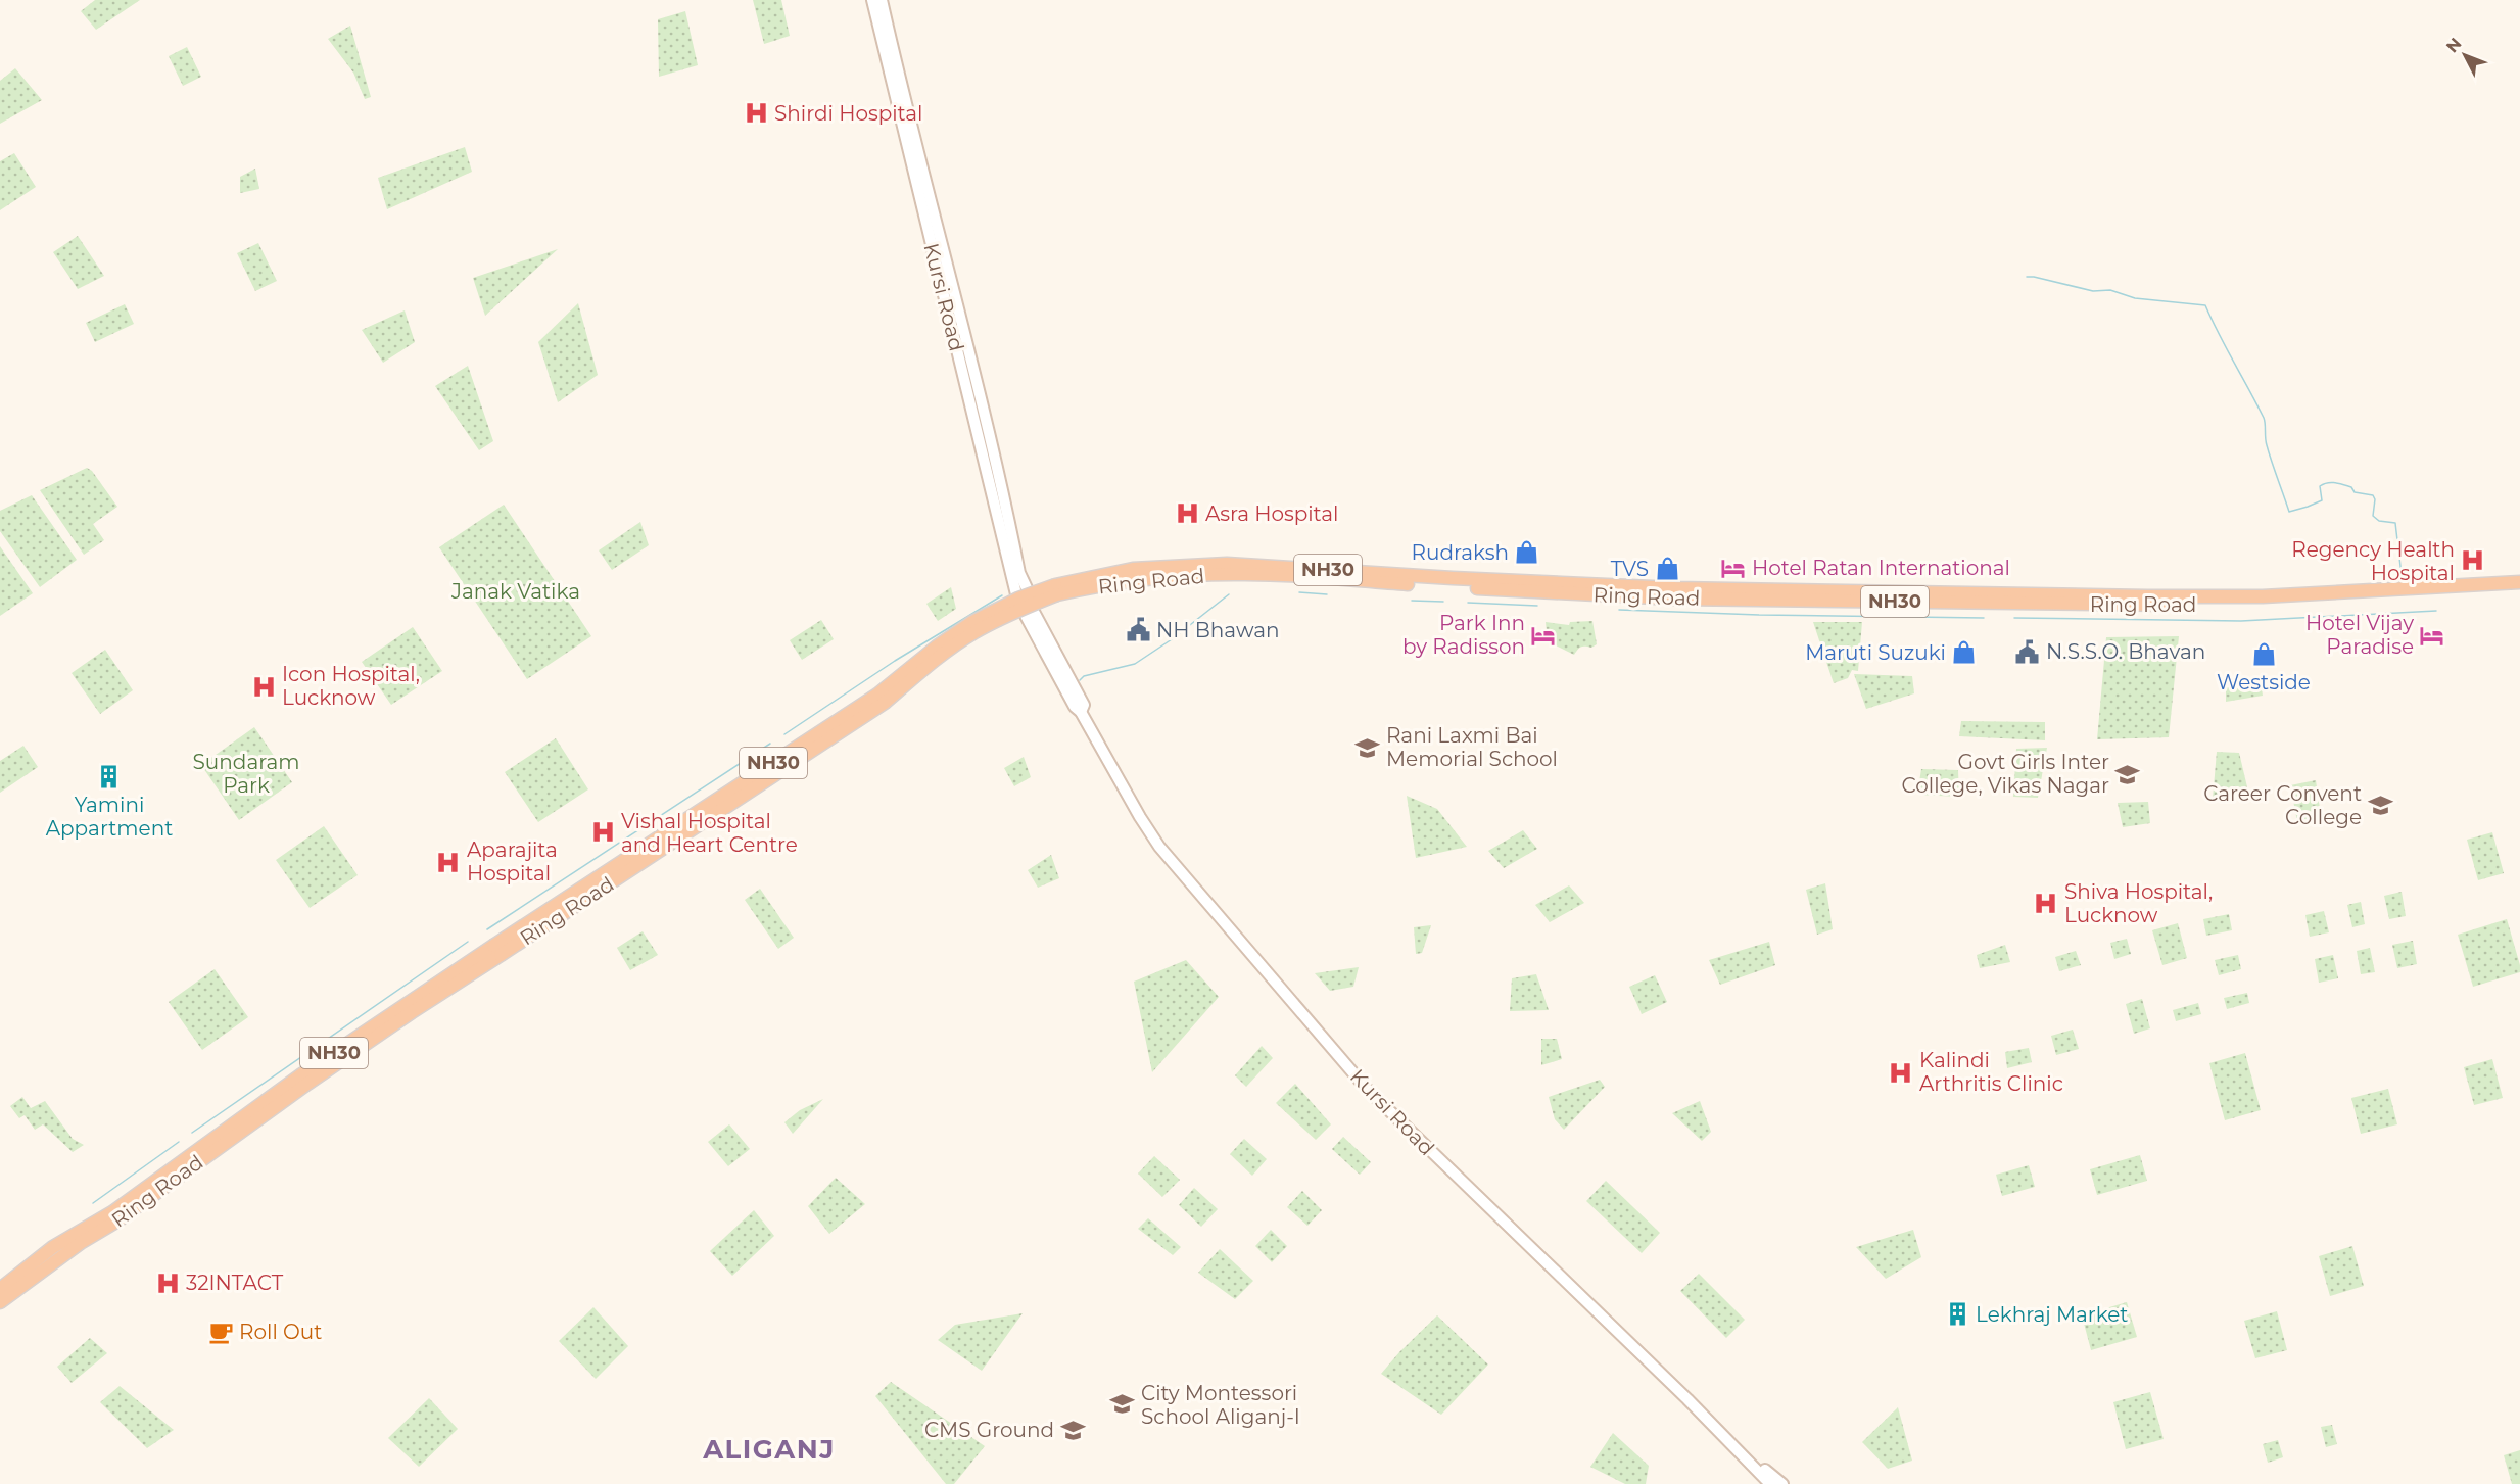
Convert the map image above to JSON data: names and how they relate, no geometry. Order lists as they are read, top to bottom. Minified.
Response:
{"streets":{"highway":["NH30","Ring Road"],"main road":["Kursi Road"]},"districts":["ALIGANJ"],"parks":["Janak Vatika","Sundaram Park"],"places":{"hospital":["Shirdi Hospital","Asra Hospital","Regency Health Hospital","Icon Hospital, Lucknow","Vishal Hospital and Heart Centre","Aparajita Hospital","Shiva Hospital, Lucknow","Kalindi Arthritis Clinic","32INTACT"],"shop":["Rudraksh","TVS","Maruti Suzuki","Westside"],"hotel":["Hotel Ratan International","Park Inn by Radisson","Hotel Vijay Paradise"],"public building":["NH Bhawan","N.S.S.O. Bhavan"],"school or university":["Rani Laxmi Bai Memorial School","Govt Girls Inter College, Vikas Nagar","Career Convent College","City Montessori School Aliganj-I","CMS Ground"],"building":["Yamini Appartment","Lekhraj Market"],"cafe":["Roll Out"]},"north":"top left"}
